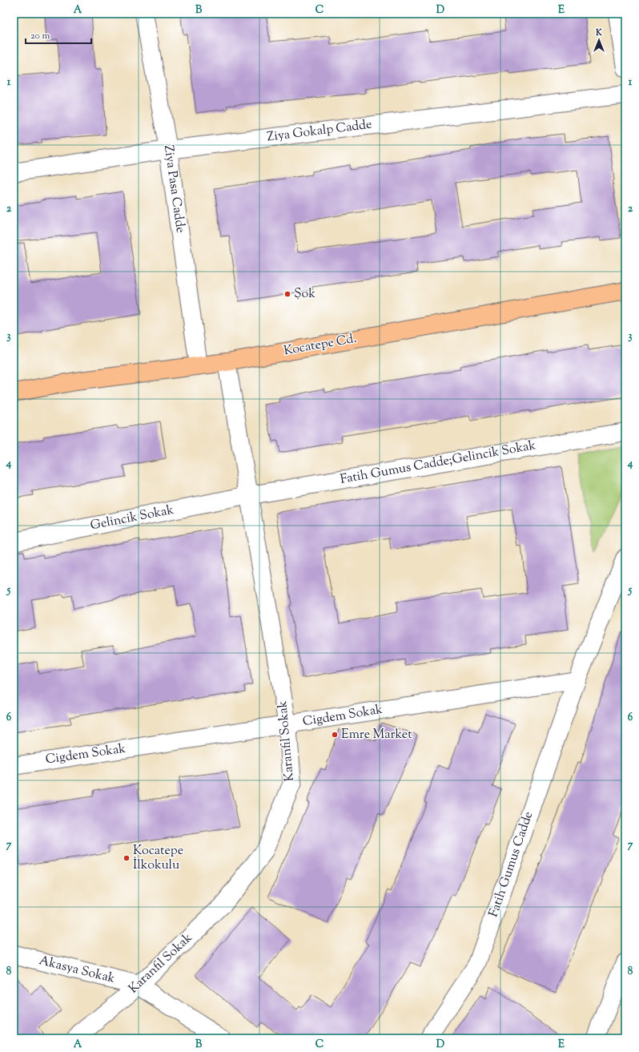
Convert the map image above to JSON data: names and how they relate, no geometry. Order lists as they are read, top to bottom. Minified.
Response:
{"streets":{"main road":["Kocatepe Cd."],"street":["Ziya Gokalp Cadde","Ziya Pasa Cadde","Fatih Gumus Cadde;Gelincik Sokak","Gelincik Sokak","Cigdem Sokak","Karanfil Sokak","Fatih Gumus Cadde","Akasya Sokak"]},"crossings":[["Ziya Gokalp Cadde","Ziya Pasa Cadde"],["Ziya Pasa Cadde","Kocatepe Cd."],["Kocatepe Cd.","Karanfil Sokak"],["Fatih Gumus Cadde;Gelincik Sokak","Gelincik Sokak"],["Fatih Gumus Cadde;Gelincik Sokak","Karanfil Sokak"],["Gelincik Sokak","Karanfil Sokak"],["Cigdem Sokak","Karanfil Sokak"],["Cigdem Sokak","Fatih Gumus Cadde"],["Karanfil Sokak","Akasya Sokak"]],"places":["Şok","Emre Market","Kocatepe İlkokulu"],"scale_bar":"20 m","north":"top","grid":{"columns":["A","B","C","D","E"],"rows":["1","2","3","4","5","6","7","8"]}}
